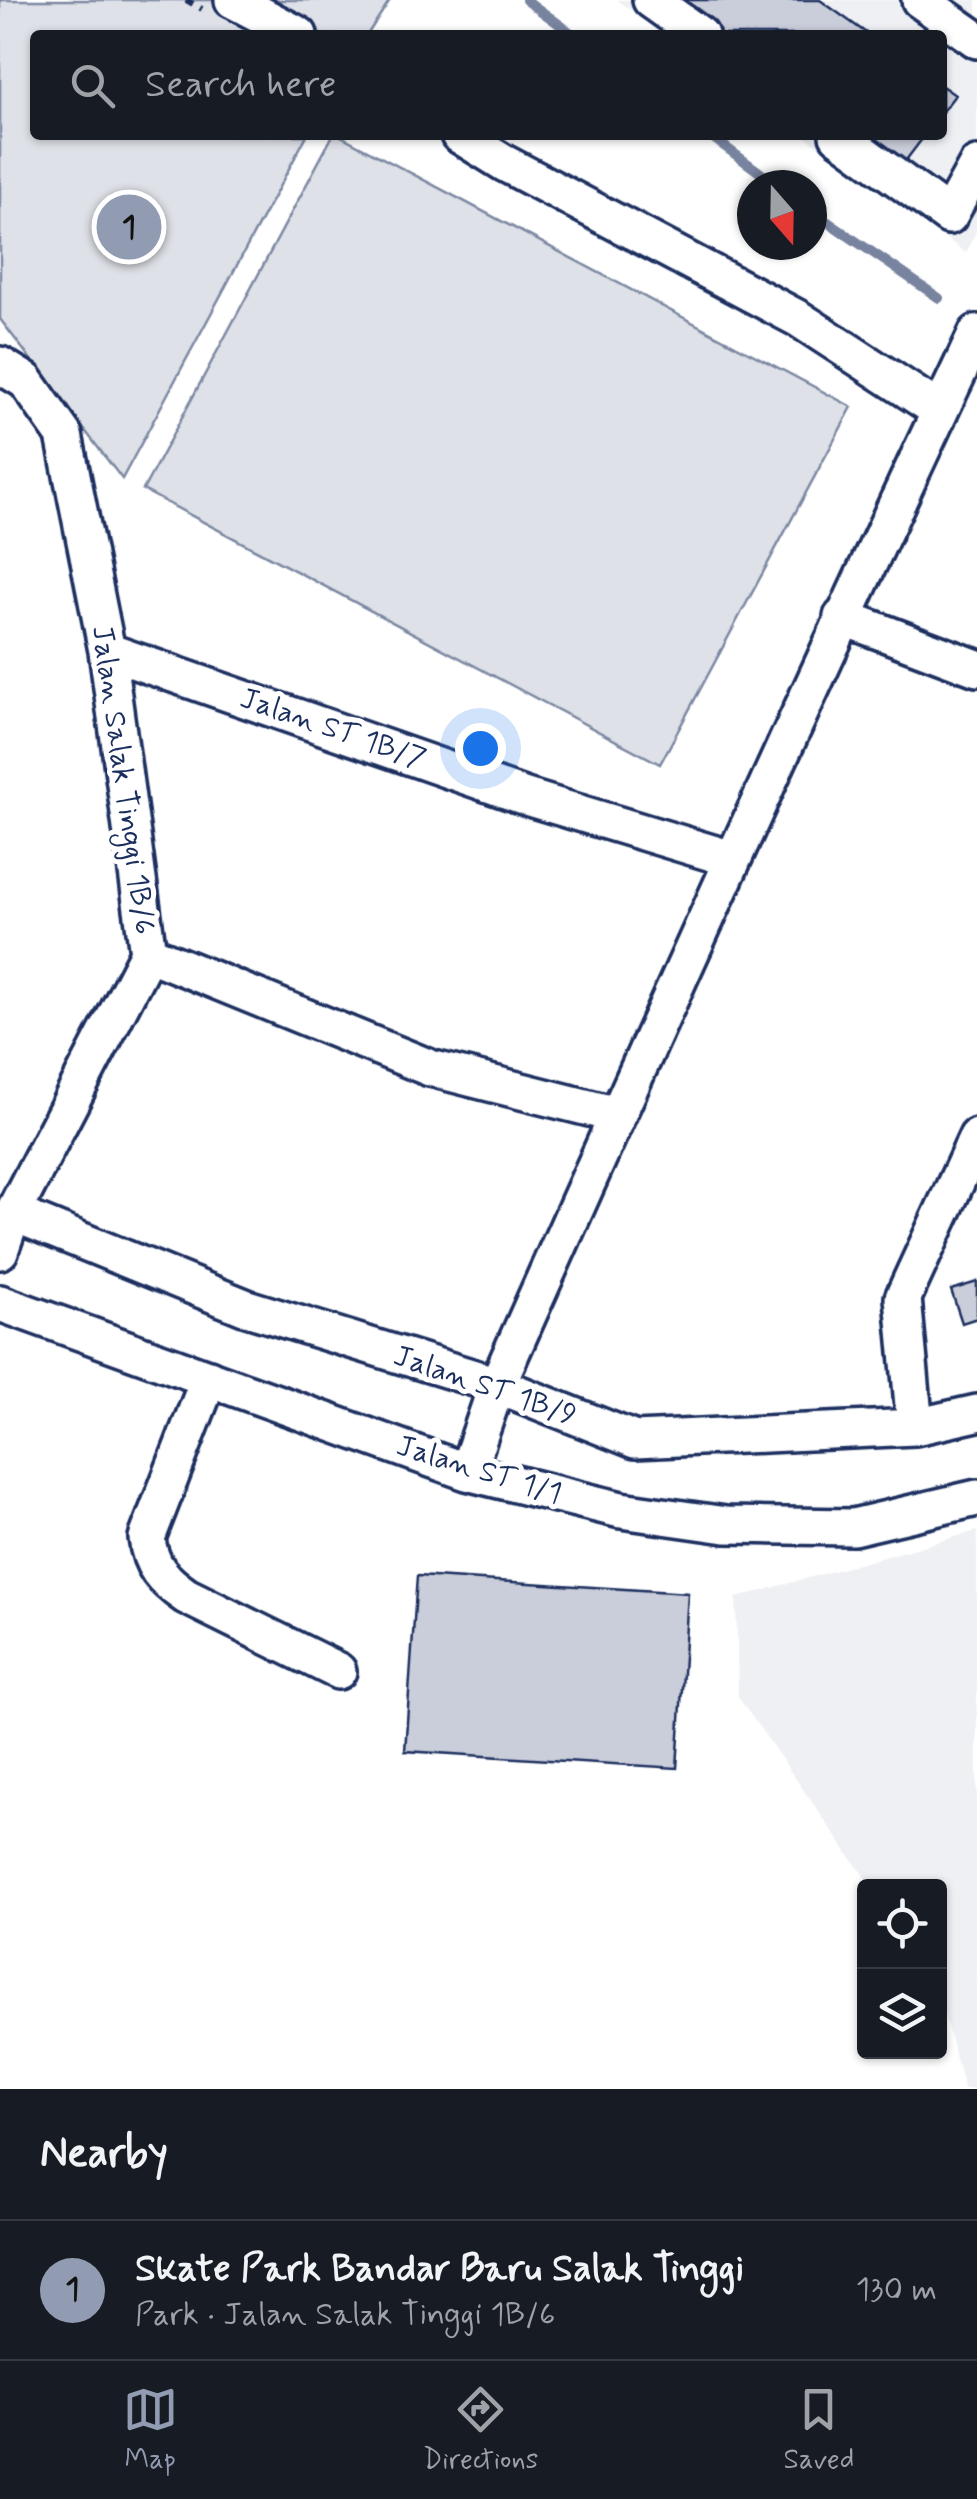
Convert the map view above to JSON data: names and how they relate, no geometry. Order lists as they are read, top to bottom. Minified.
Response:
{"streets":{"street":["Jalan ST 1B/7","Jalan Salak Tinggi 1B/6","Jalan ST 1B/9","Jalan ST 1/1"]},"crossings":[["Jalan ST 1B/7","Jalan Salak Tinggi 1B/6"],["Jalan Salak Tinggi 1B/6","Jalan ST 1B/9"]],"north":"bottom","page":{"search":"Search here","pins":"1","heading":"Nearby","list":[{"mark":"1","name":"Skate Park Bandar Baru Salak Tinggi","note":"Park · Jalan Salak Tinggi 1B/6","value":"130 m"}],"nav":["Map","Directions","Saved"]}}
